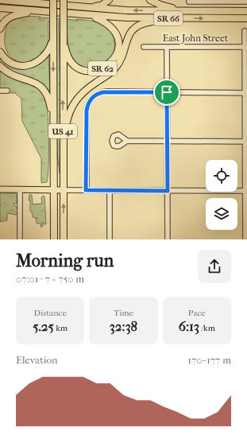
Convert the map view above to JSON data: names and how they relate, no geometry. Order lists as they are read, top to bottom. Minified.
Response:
{"streets":{"highway":["SR 66","SR 62","US 41"],"street":["East John Street"]},"crossings":[["SR 66","SR 62"],["SR 62","US 41"]],"page":{"heading":["Morning run","07:01 · 7 × 750 m"],"stats":[["Distance","5.25 km"],["Time","32:38"],["Pace","6:13 /km"]],"chart":["Elevation","170–177 m"]}}
